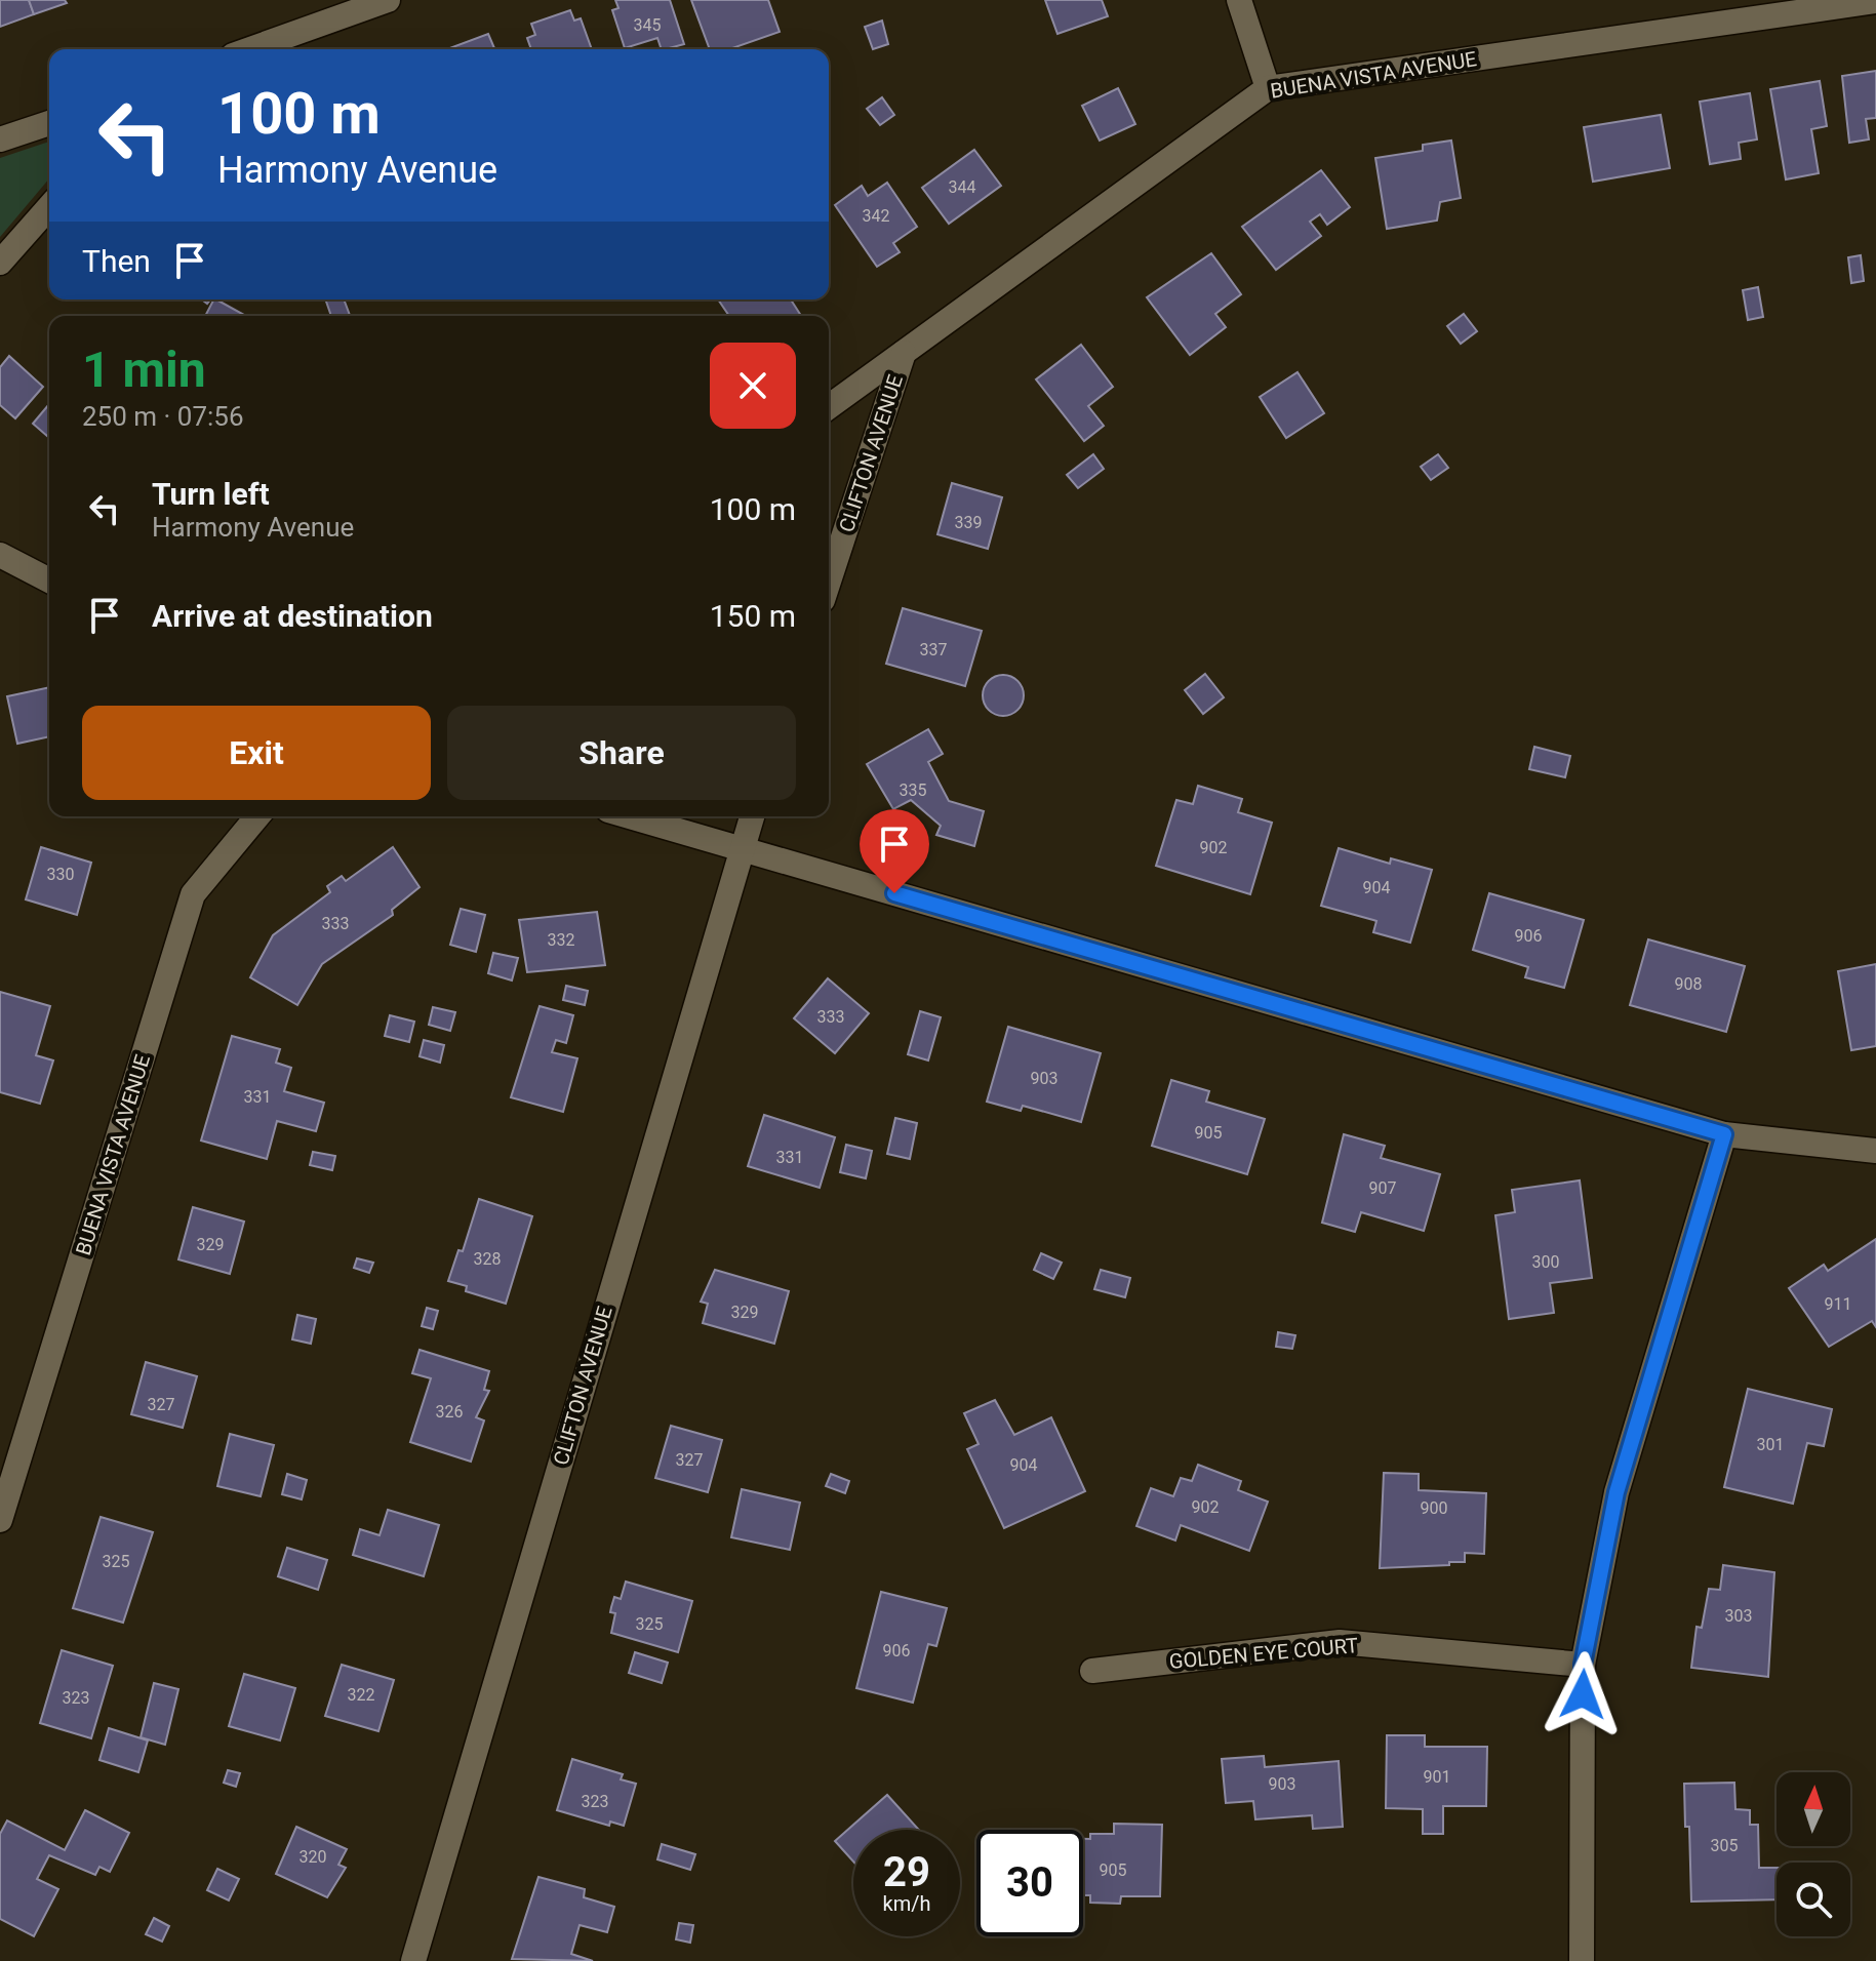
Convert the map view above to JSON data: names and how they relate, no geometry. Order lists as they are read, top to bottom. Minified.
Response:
{"streets":{"street":["BUENA VISTA AVENUE","CLIFTON AVENUE","GOLDEN EYE COURT"]},"crossings":[["BUENA VISTA AVENUE","CLIFTON AVENUE"]],"house_numbers":["345","344","342","339","337","335","902","330","904","333","906","332","908","333","903","331","905","331","907","329","328","300","911","329","327","326","301","327","904","902","900","325","303","325","906","322","323","901","903","323","305","320","905"],"north":"top","page":{"turn":["100 m","Harmony Avenue"],"then":"Then","heading":["1 min","250 m · 07:56"],"list":[{"name":"Turn left","note":"Harmony Avenue","value":"100 m"},{"name":"Arrive at destination","value":"150 m"}],"buttons":["Exit","Share"],"speed":"29 km/h","limit":"30"}}
